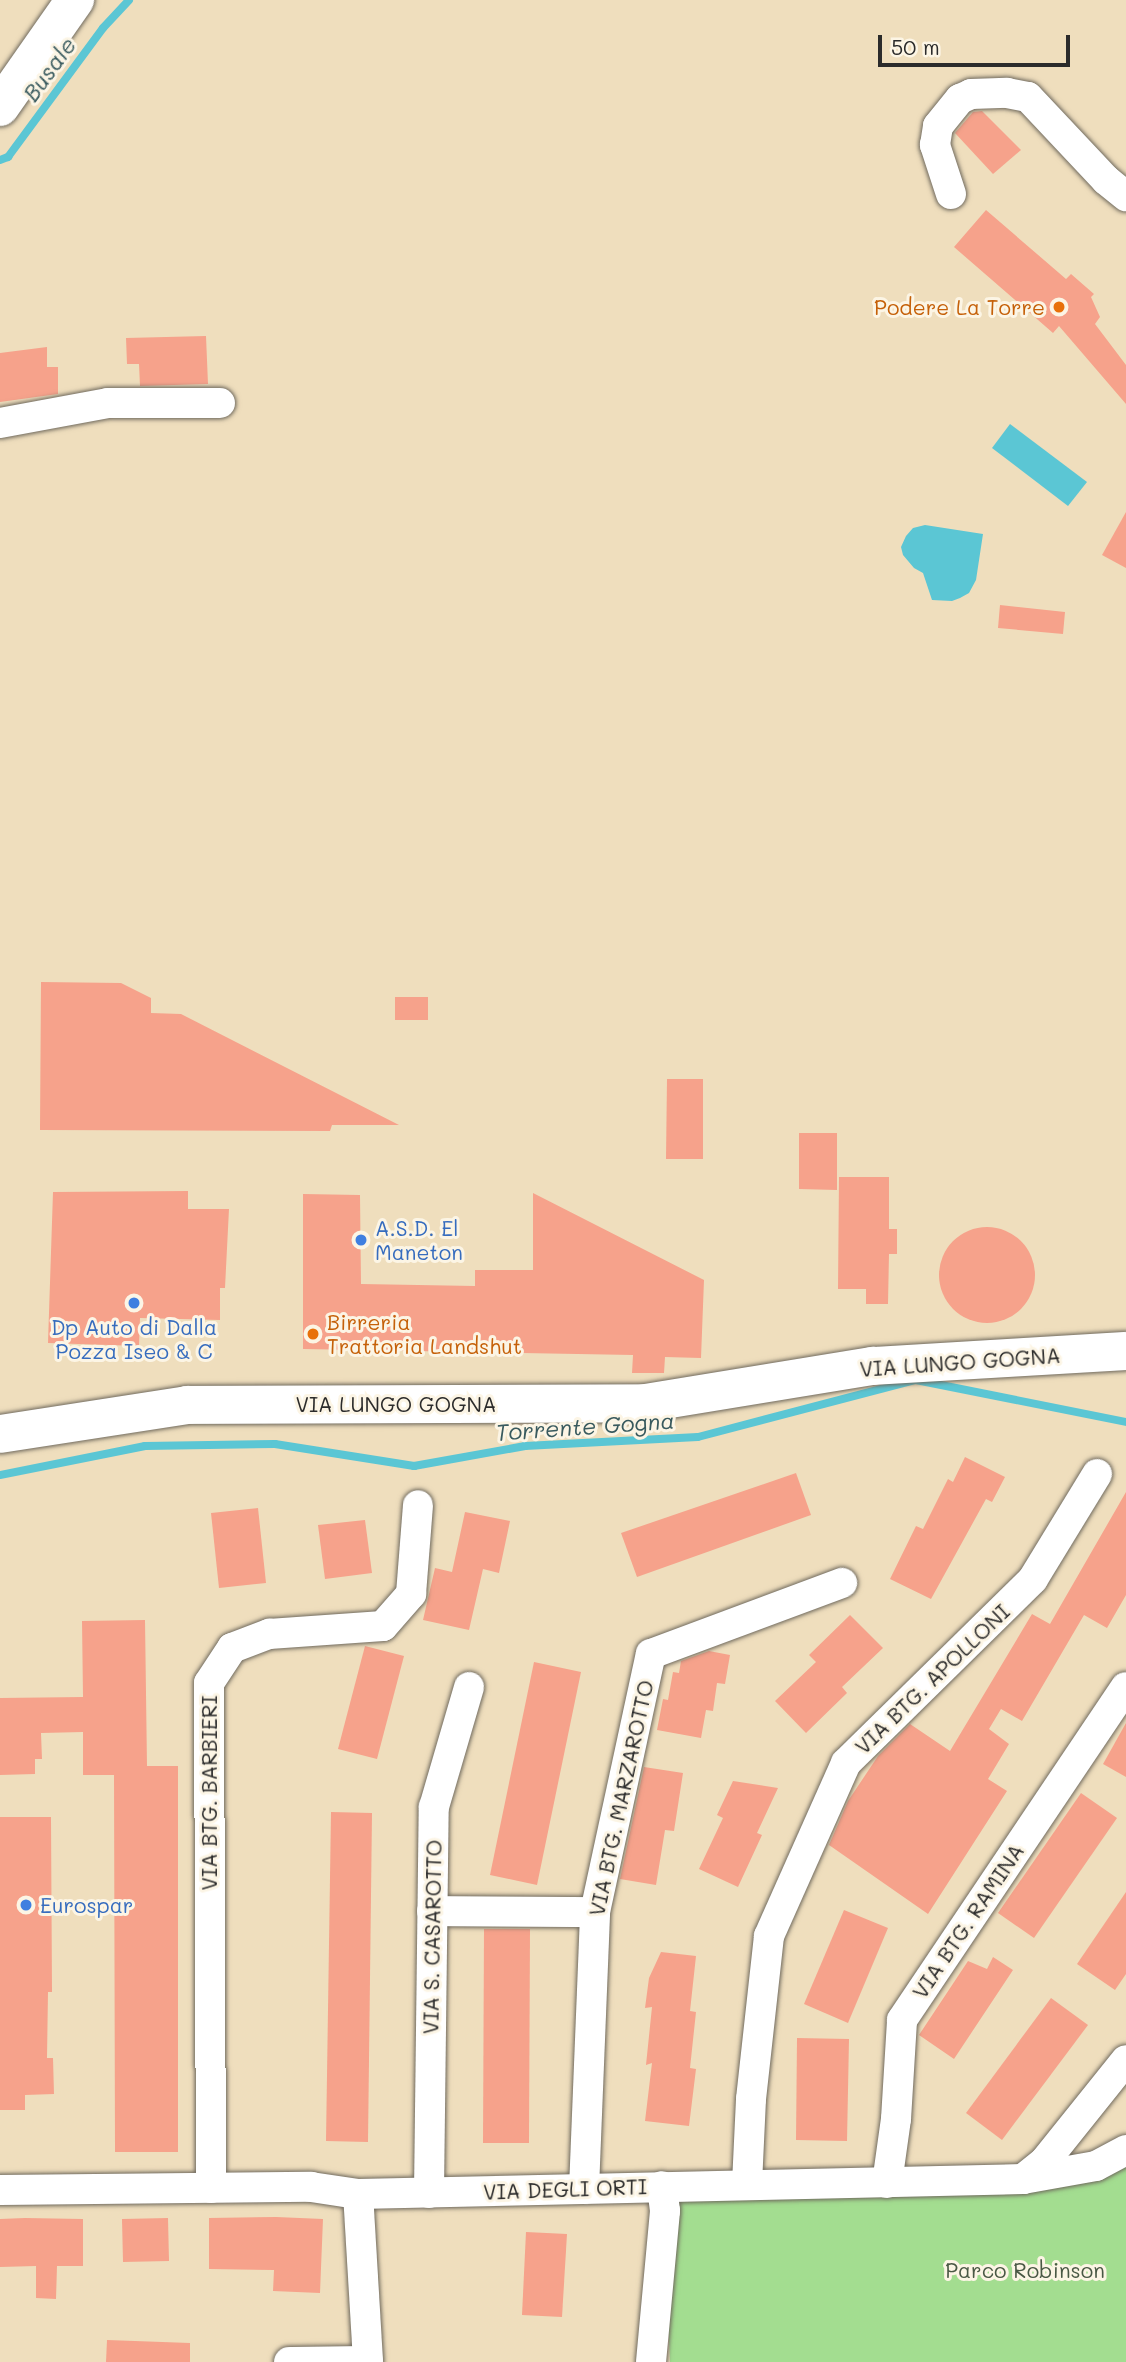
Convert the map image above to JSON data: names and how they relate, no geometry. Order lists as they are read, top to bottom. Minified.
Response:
{"streets":{"street":["VIA LUNGO GOGNA","VIA BTG. APOLLONI","VIA BTG. BARBIERI","VIA BTG. MARZAROTTO","VIA BTG. RAMINA","VIA S. CASAROTTO","VIA DEGLI ORTI"]},"crossings":[["VIA BTG. APOLLONI","VIA DEGLI ORTI"],["VIA BTG. BARBIERI","VIA DEGLI ORTI"],["VIA BTG. MARZAROTTO","VIA DEGLI ORTI"],["VIA BTG. RAMINA","VIA DEGLI ORTI"],["VIA S. CASAROTTO","VIA DEGLI ORTI"]],"water":["Busale","Torrente Gogna"],"parks":["Parco Robinson"],"places":["Podere La Torre","A.S.D. El Maneton","Dp Auto di Dalla Pozza Iseo & C","Birreria Trattoria Landshut","Eurospar"],"scale_bar":"50 m"}
